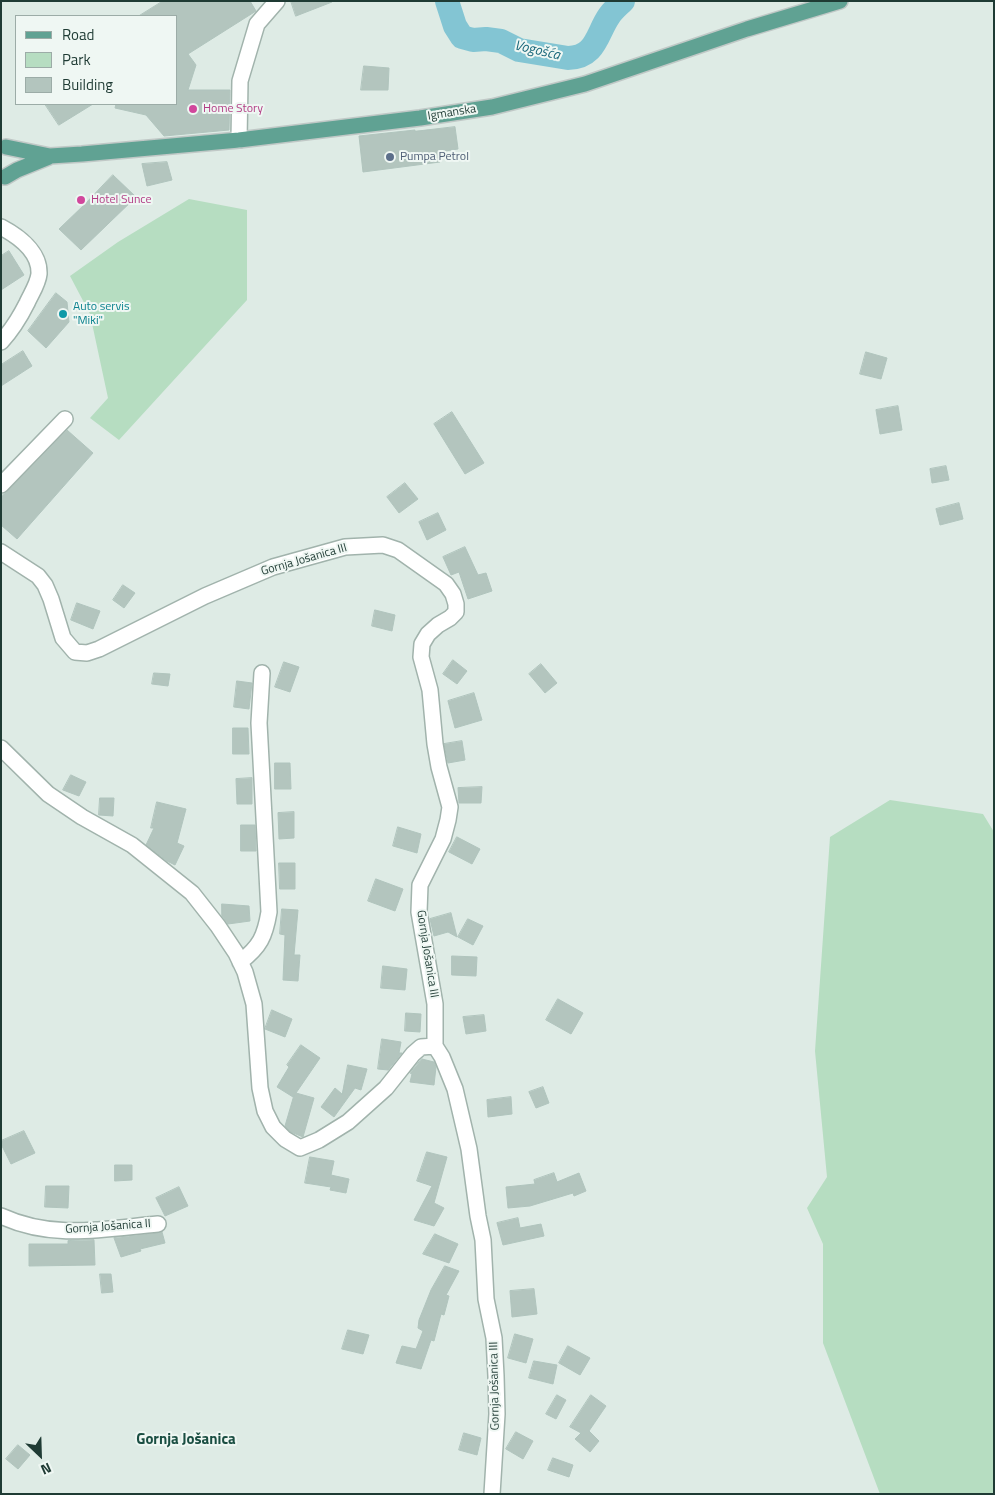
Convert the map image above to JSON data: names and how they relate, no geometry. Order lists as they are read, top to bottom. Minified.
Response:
{"streets":{"main road":["Igmanska"],"street":["Gornja Jošanica III","Gornja Jošanica II"]},"districts":["Gornja Jošanica"],"water":["Vogošća"],"places":["Home Story","Pumpa Petrol","Hotel Sunce","Auto servis \"Miki\""],"legend":["Road","Park","Building"],"north":"bottom right"}
